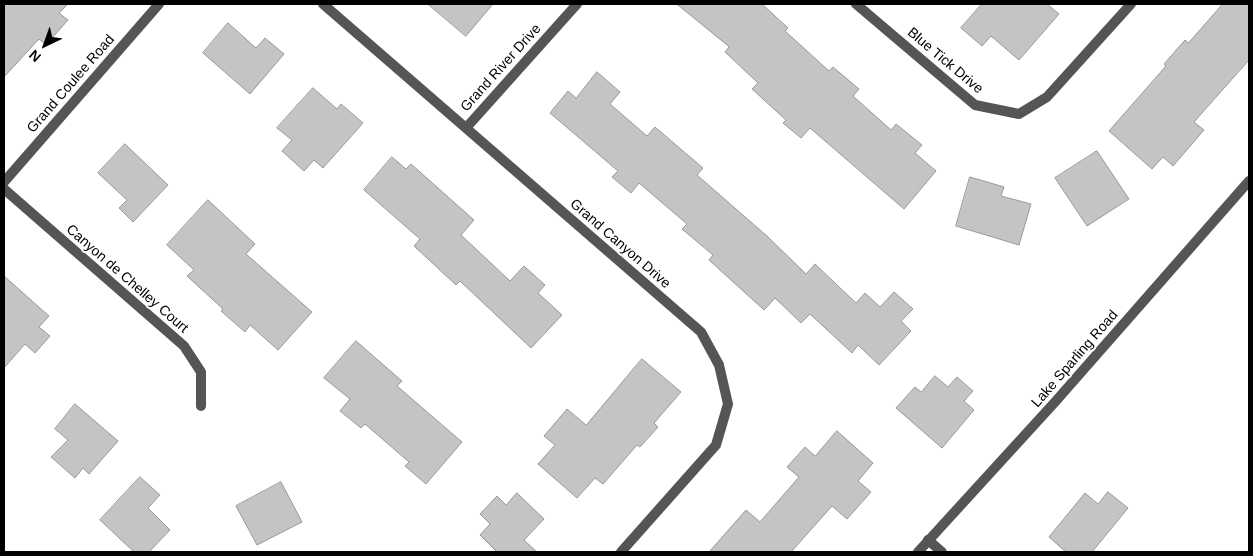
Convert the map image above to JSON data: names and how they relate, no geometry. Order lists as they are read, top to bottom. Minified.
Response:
{"streets":{"street":["Blue Tick Drive","Grand River Drive","Grand Coulee Road","Grand Canyon Drive","Canyon de Chelley Court","Lake Sparling Road"]},"crossings":[["Grand River Drive","Grand Canyon Drive"]],"north":"bottom left"}
